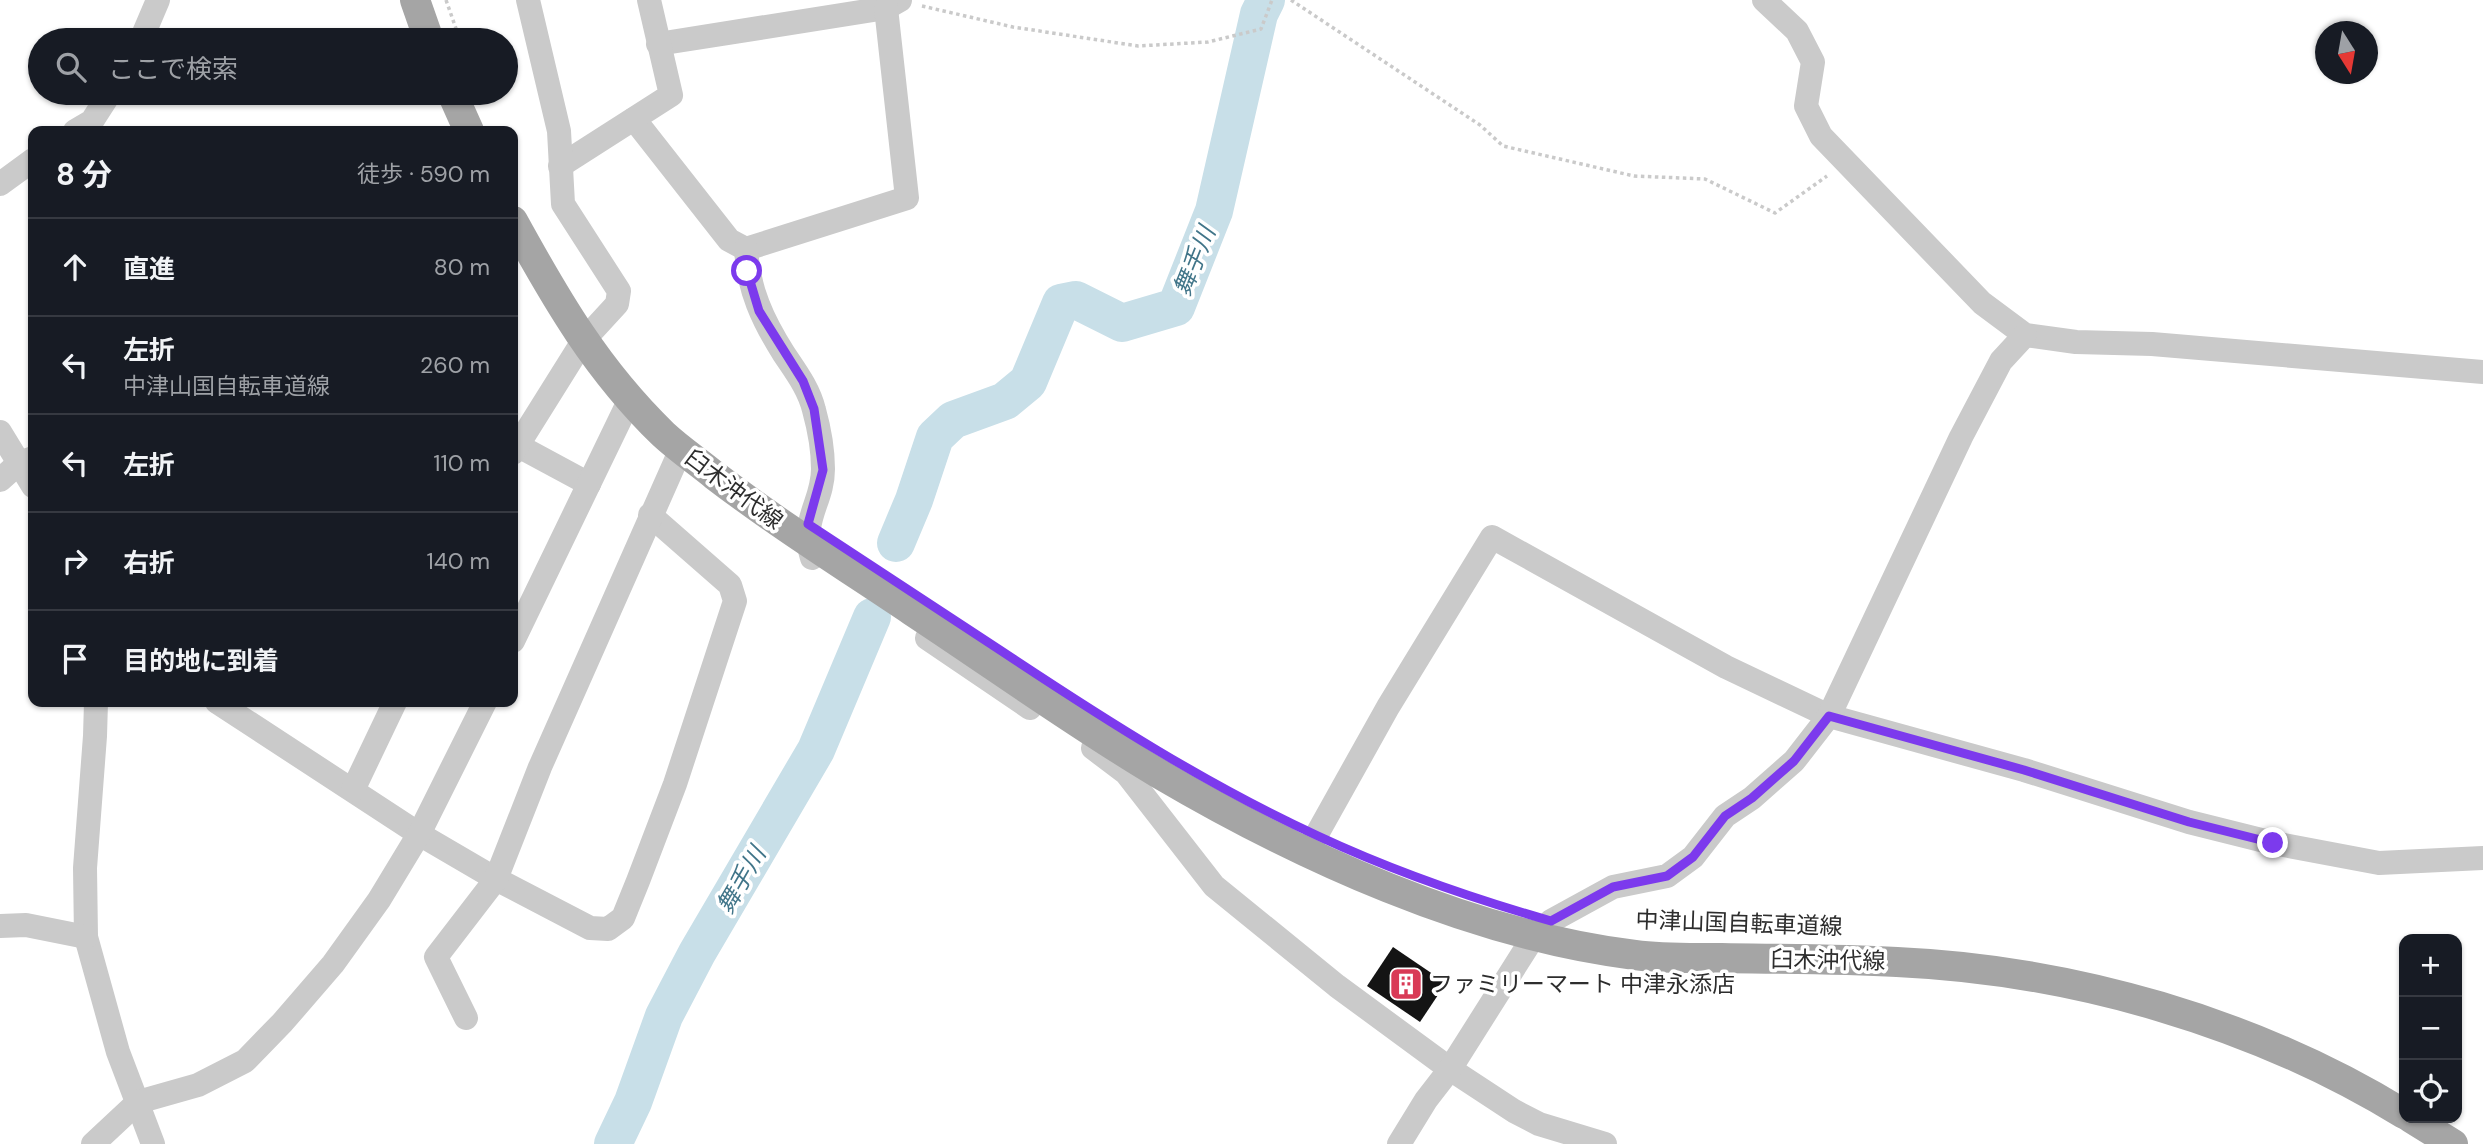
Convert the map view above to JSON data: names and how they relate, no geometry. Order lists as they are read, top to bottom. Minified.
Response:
{"streets":{"main road":["臼木沖代線"]},"water":["舞手川"],"places":{"building":["ファミリーマート 中津永添店"]},"north":"bottom","page":{"search":"ここで検索","heading":["8 分","徒歩 · 590 m"],"list":[["直進","80 m"],["左折","中津山国自転車道線","260 m"],["左折","110 m"],["右折","140 m"],"目的地に到着"],"map_buttons":["+","−"]}}
